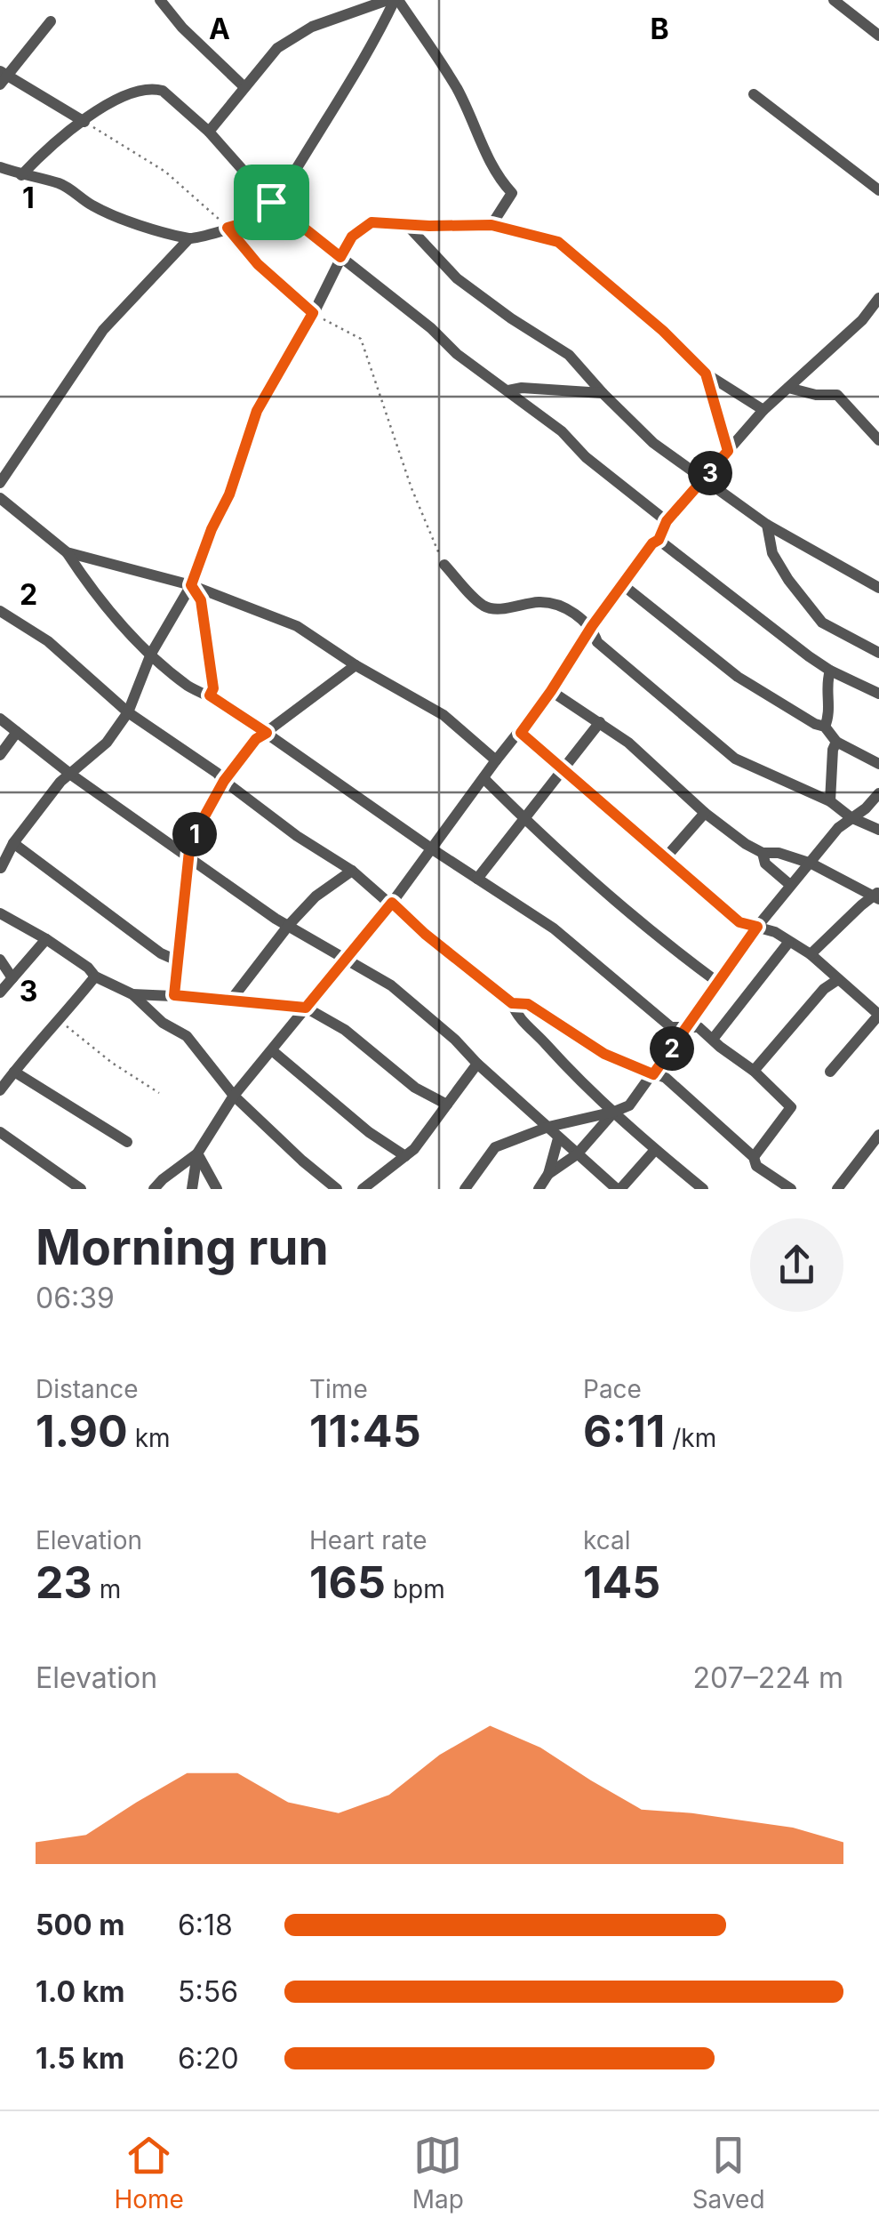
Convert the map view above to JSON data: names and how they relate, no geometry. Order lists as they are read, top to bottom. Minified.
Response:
{"page":{"pins":["3","1","2"],"heading":["Morning run","06:39"],"stats":[["Distance","1.90 km"],["Time","11:45"],["Pace","6:11 /km"],["Elevation","23 m"],["Heart rate","165 bpm"],["kcal","145"]],"chart":["Elevation","207–224 m"],"list":[{"name":"500 m","note":"6:18"},{"name":"1.0 km","note":"5:56"},{"name":"1.5 km","note":"6:20"}],"tabs":["Home","Map","Saved"]},"grid":{"columns":["A","B"],"rows":["1","2","3"]}}
